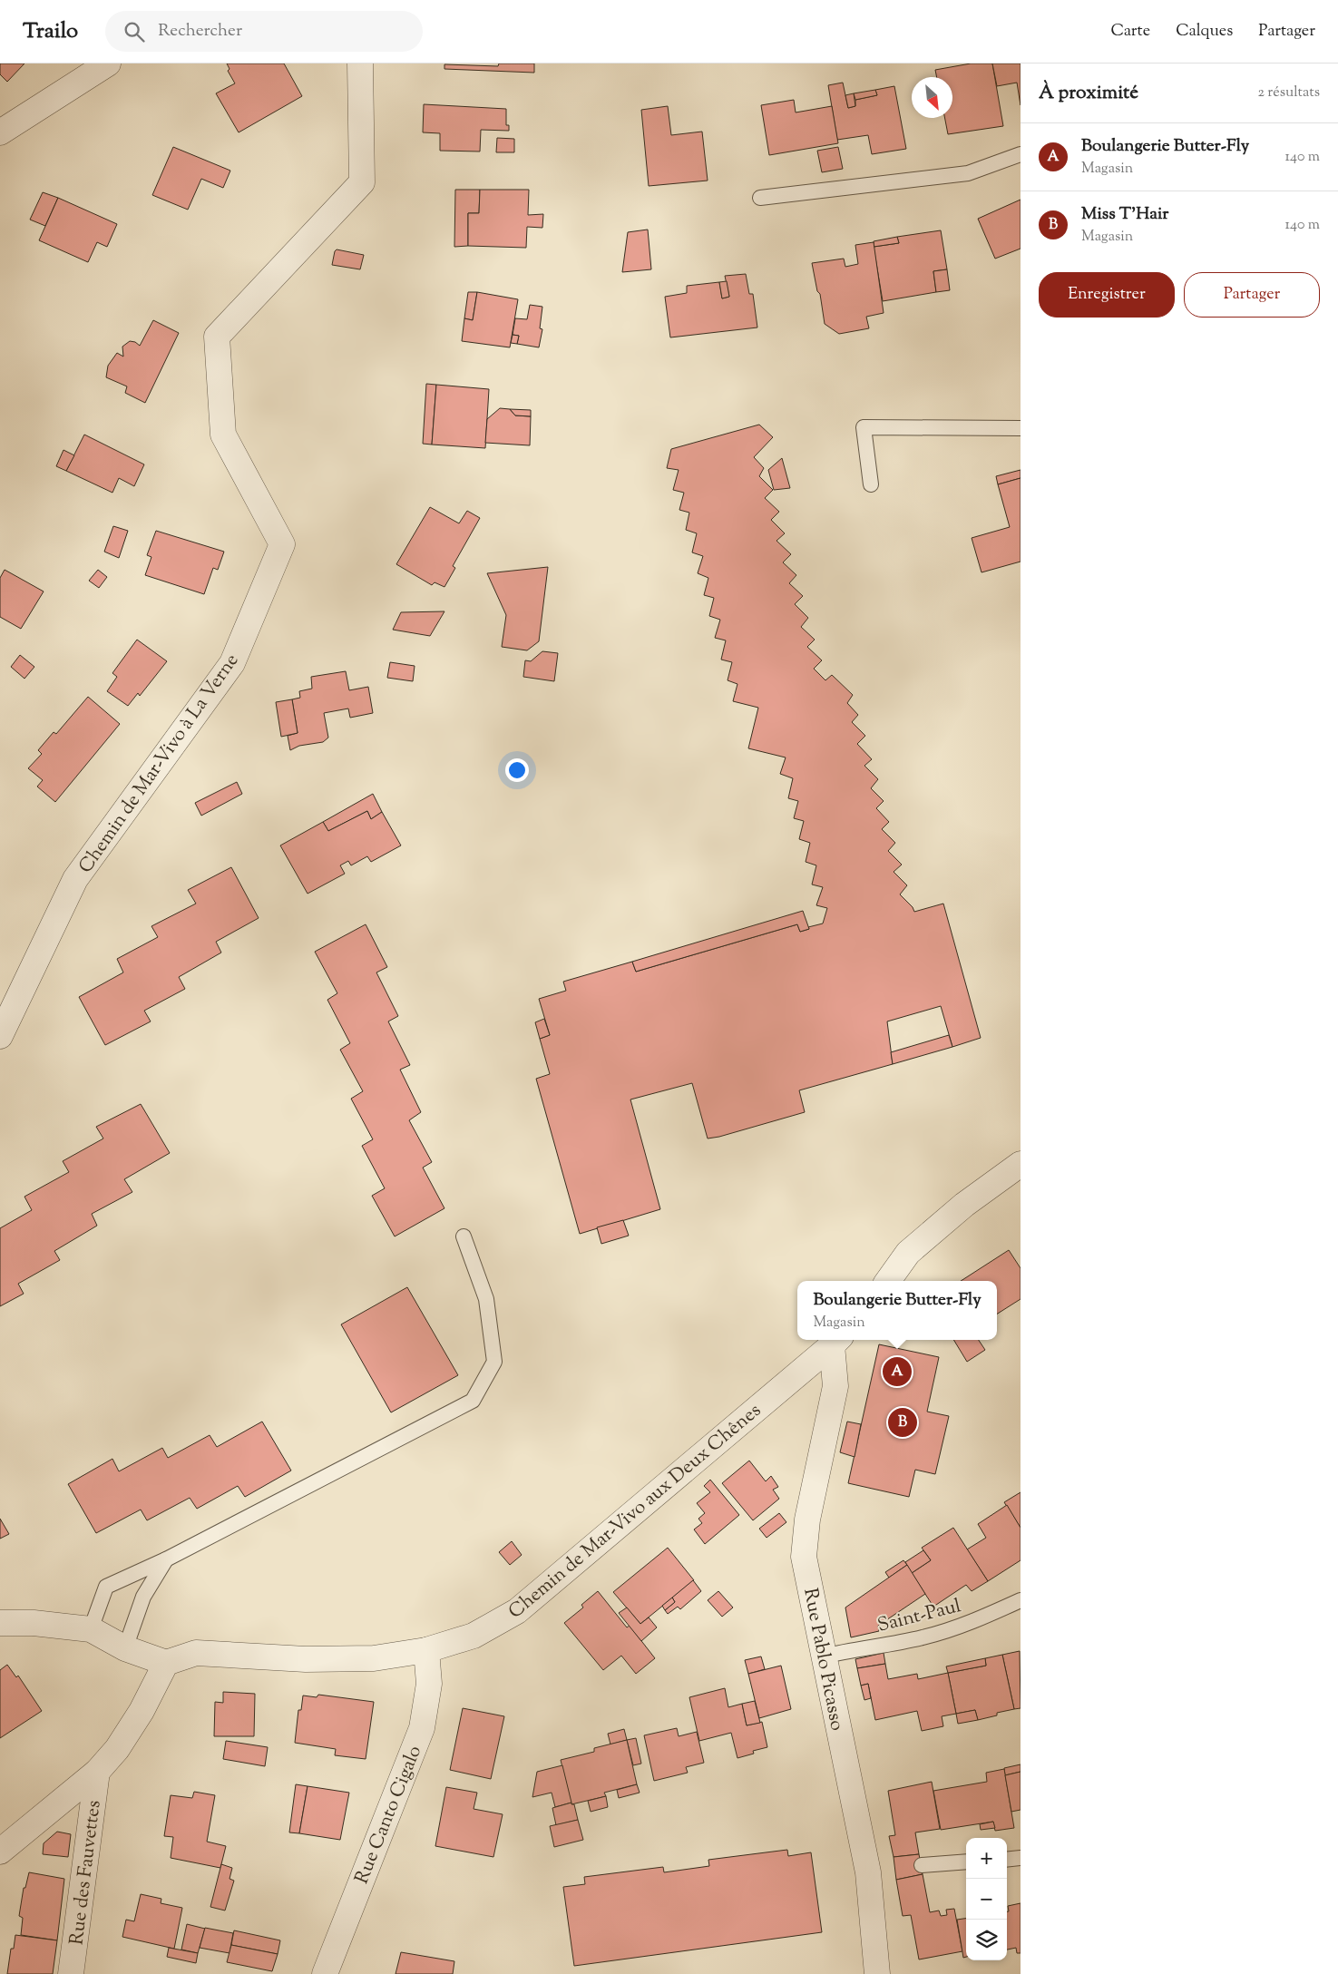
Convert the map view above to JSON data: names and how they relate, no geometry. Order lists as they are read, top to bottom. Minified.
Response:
{"streets":{"street":["Chemin de Mar-Vivo à La Verne","Chemin de Mar-Vivo aux Deux Chênes","Rue Pablo Picasso","Rue Canto Cigalo","Rue des Fauvettes"],"lane":["Saint-Paul"]},"crossings":[["Chemin de Mar-Vivo aux Deux Chênes","Rue Pablo Picasso"],["Chemin de Mar-Vivo aux Deux Chênes","Rue Canto Cigalo"],["Saint-Paul","Rue Pablo Picasso"]],"north":"bottom right","page":{"header":"Trailo","search":"Rechercher","nav":["Carte","Calques","Partager"],"heading":["À proximité","2 résultats"],"list":[{"mark":"A","name":"Boulangerie Butter-Fly","note":"Magasin","value":"140 m"},{"mark":"B","name":"Miss T’Hair","note":"Magasin","value":"140 m"}],"buttons":["Enregistrer","Partager"],"popup":["Boulangerie Butter-Fly","Magasin"],"pins":["A","B"],"map_buttons":["+","−"]}}
